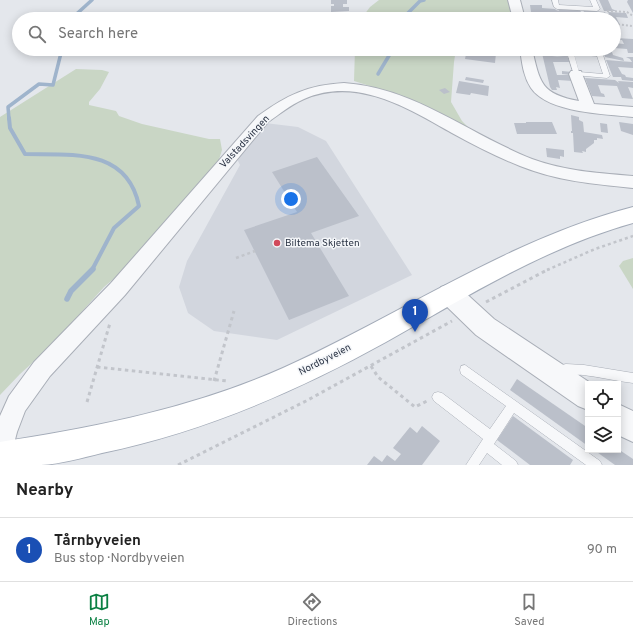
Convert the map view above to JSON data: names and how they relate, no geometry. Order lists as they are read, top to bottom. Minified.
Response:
{"streets":{"main road":["Nordbyveien"],"street":["Valstadsvingen"]},"crossings":[["Valstadsvingen","Nordbyveien"]],"places":["Biltema Skjetten"],"page":{"search":"Search here","pins":"1","heading":"Nearby","list":[{"mark":"1","name":"Tårnbyveien","note":"Bus stop · Nordbyveien","value":"90 m"}],"nav":["Map","Directions","Saved"]}}
